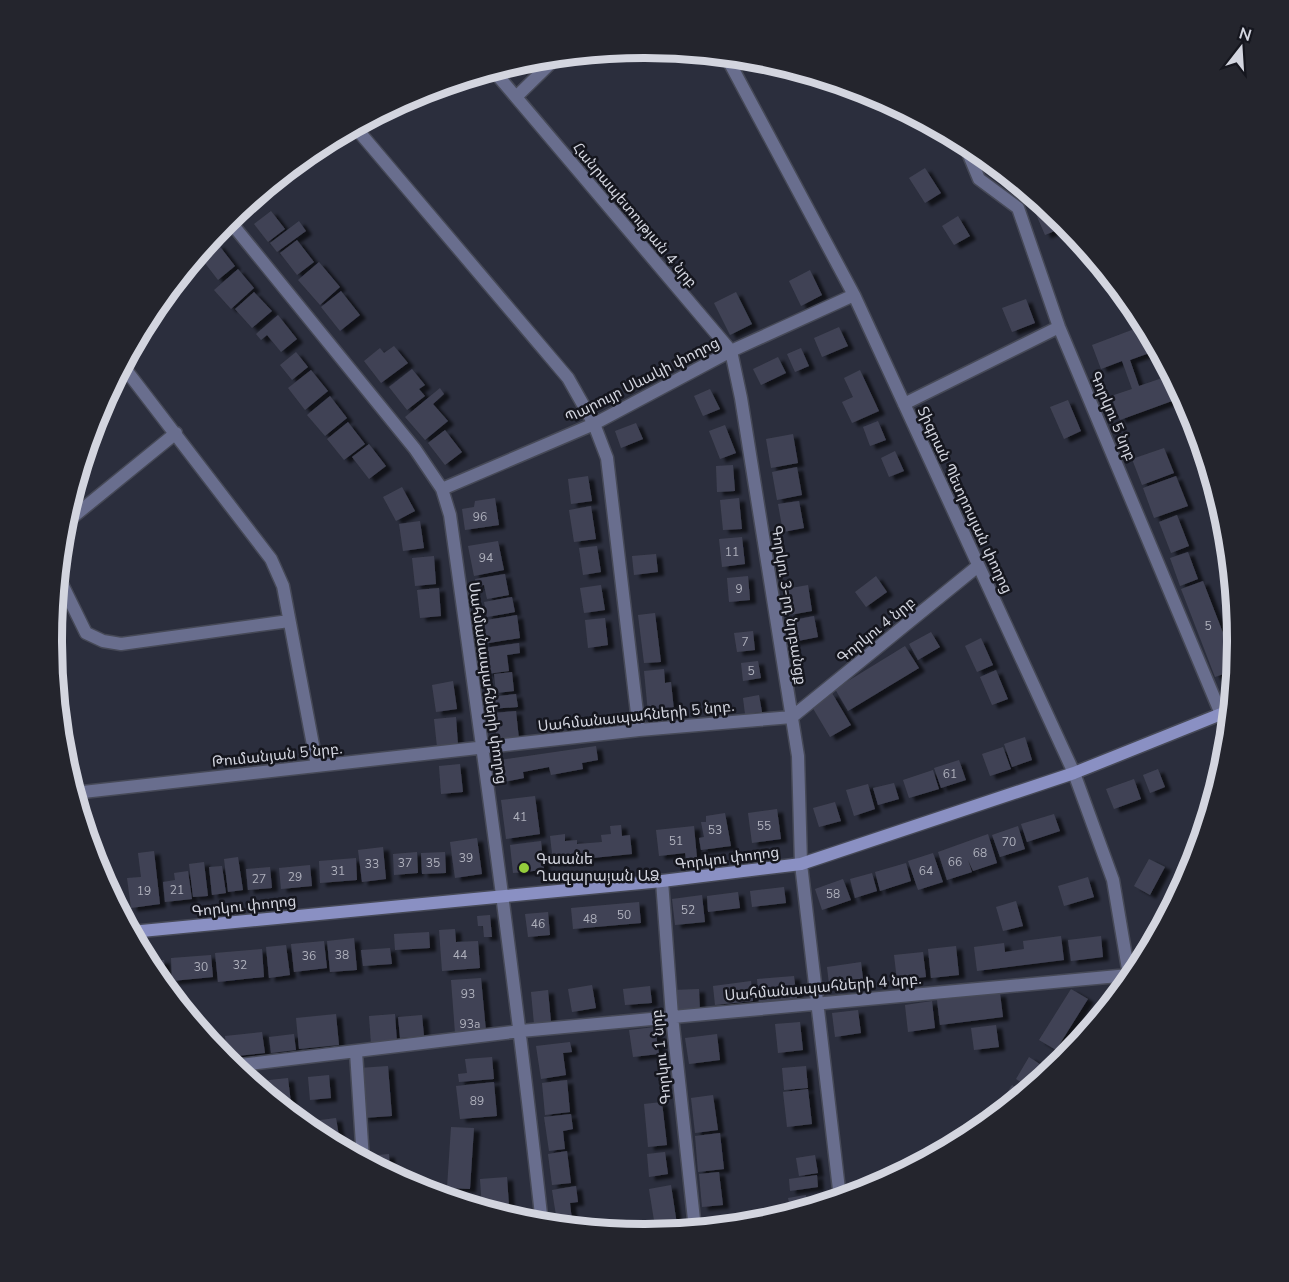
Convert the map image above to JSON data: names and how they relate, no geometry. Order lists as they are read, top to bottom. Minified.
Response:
{"streets":{"street":["Հանրապետության 4 նրբ","Պարույր Սևակի փողոց","Գորկու 5 նրբ","Տիգրան Պետրոսյան փողոց","Գորկու 3-րդ նրբանցք","Գորկու 4 նրբ","Սահմանապահների փողոց","Սահմանապահների 5 նրբ.","Թումանյան 5 նրբ.","Գորկու փողոց","Սահմանապահների 4 նրբ.","Գորկու 1 նրբ"]},"crossings":[["Հանրապետության 4 նրբ","Պարույր Սևակի փողոց"],["Հանրապետության 4 նրբ","Գորկու 3-րդ նրբանցք"],["Պարույր Սևակի փողոց","Տիգրան Պետրոսյան փողոց"],["Պարույր Սևակի փողոց","Գորկու 3-րդ նրբանցք"],["Պարույր Սևակի փողոց","Սահմանապահների փողոց"],["Տիգրան Պետրոսյան փողոց","Գորկու 4 նրբ"],["Տիգրան Պետրոսյան փողոց","Գորկու փողոց"],["Գորկու 3-րդ նրբանցք","Գորկու 4 նրբ"],["Գորկու 3-րդ նրբանցք","Սահմանապահների 5 նրբ."],["Գորկու 3-րդ նրբանցք","Գորկու փողոց"],["Գորկու 3-րդ նրբանցք","Սահմանապահների 4 նրբ."],["Գորկու 4 նրբ","Սահմանապահների 5 նրբ."],["Սահմանապահների փողոց","Սահմանապահների 5 նրբ."],["Սահմանապահների փողոց","Թումանյան 5 նրբ."],["Սահմանապահների փողոց","Գորկու փողոց"],["Սահմանապահների փողոց","Սահմանապահների 4 նրբ."],["Սահմանապահների 5 նրբ.","Թումանյան 5 նրբ."],["Գորկու փողոց","Գորկու 1 նրբ"],["Սահմանապահների 4 նրբ.","Գորկու 1 նրբ"]],"places":["Գաանե Ղազարայան ԱՁ"],"house_numbers":["96","11","94","9","5","7","5","61","41","55","53","51","70","68","39","66","37","35","33","31","64","29","27","21","19","58","52","50","48","46","38","44","36","32","30","93","93a","89"],"north":"top"}
